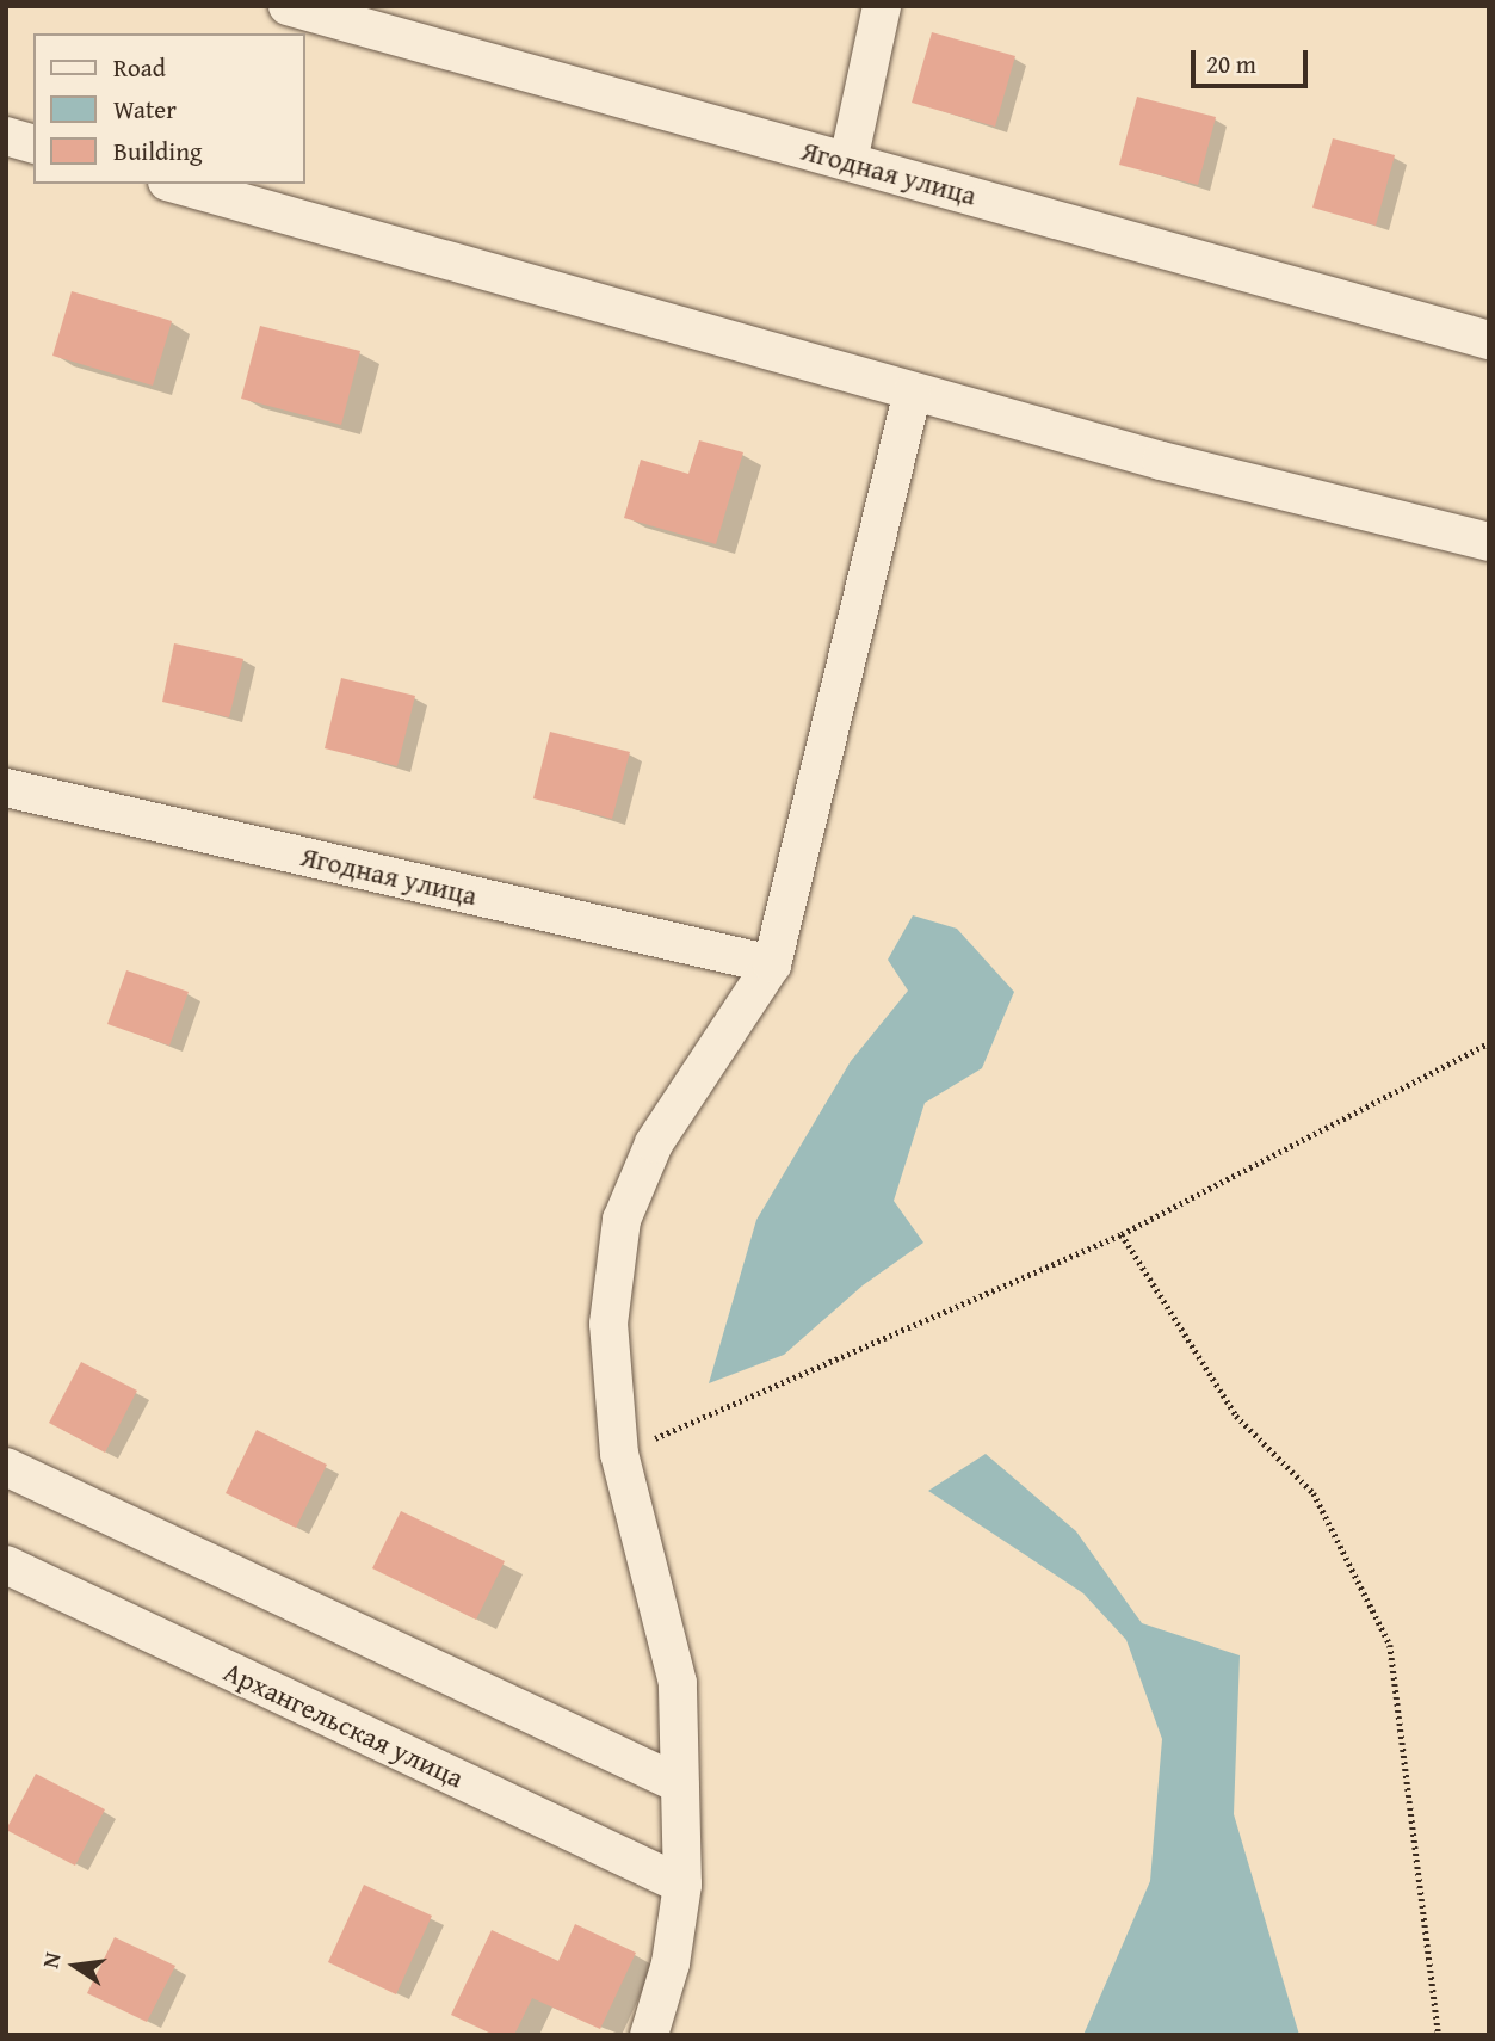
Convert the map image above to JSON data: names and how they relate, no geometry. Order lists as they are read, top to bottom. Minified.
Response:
{"streets":{"street":["Ягодная улица","Архангельская улица"]},"legend":["Road","Water","Building"],"scale_bar":"20 m","north":"left"}
